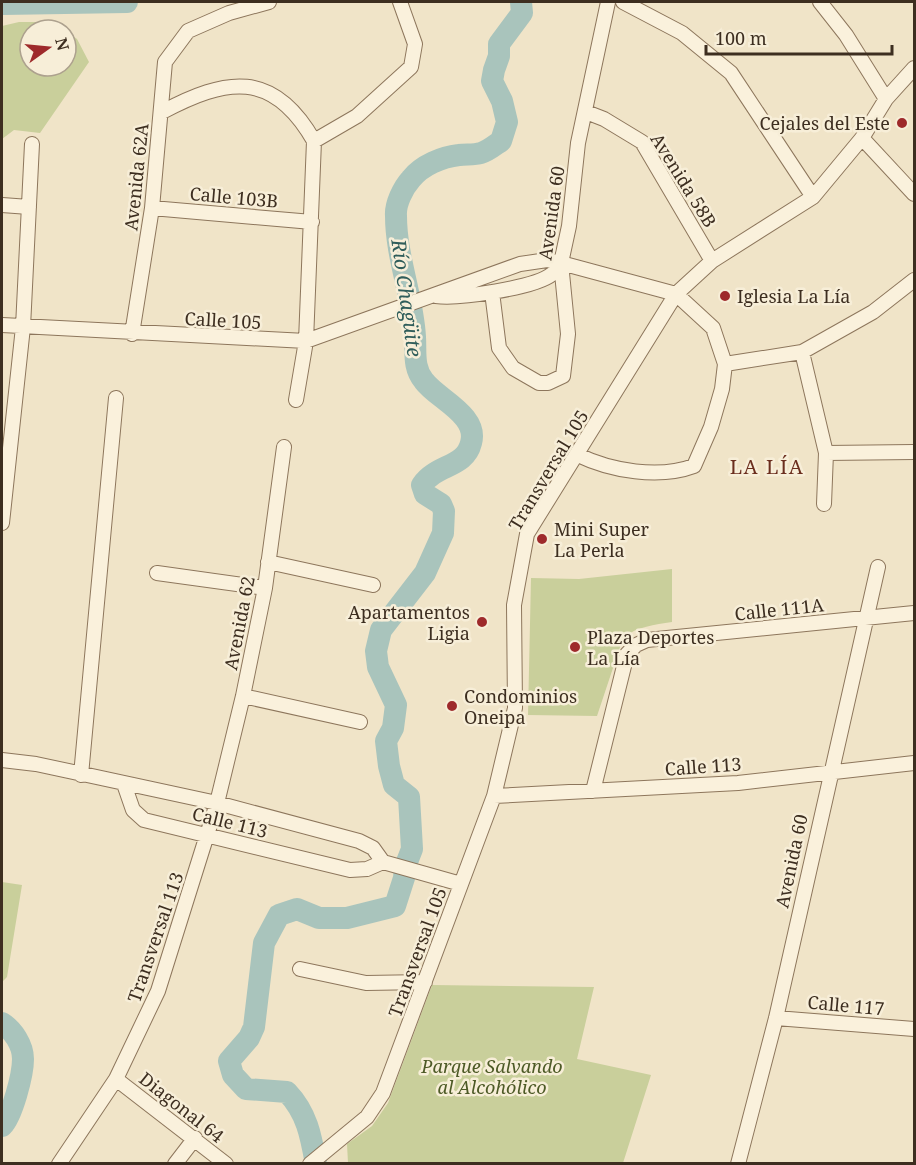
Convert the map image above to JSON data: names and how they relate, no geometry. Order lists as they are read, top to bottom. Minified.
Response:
{"streets":{"street":["Avenida 62A","Avenida 58B","Calle 103B","Avenida 60","Calle 105","Transversal 105","Calle 111A","Avenida 62","Calle 113","Transversal 113","Calle 117","Diagonal 64"]},"crossings":[["Avenida 62A","Calle 103B"],["Avenida 62A","Calle 105"],["Avenida 58B","Avenida 60"],["Avenida 58B","Transversal 105"],["Avenida 60","Calle 105"],["Avenida 60","Calle 111A"],["Avenida 60","Calle 113"],["Avenida 60","Calle 117"],["Calle 105","Transversal 105"],["Transversal 105","Calle 113"],["Calle 111A","Calle 113"],["Avenida 62","Calle 113"],["Avenida 62","Transversal 113"],["Calle 113","Transversal 113"],["Transversal 113","Diagonal 64"]],"districts":["LA LÍA"],"water":["Río Chagüite"],"parks":["Parque Salvando al Alcohólico"],"places":["Cejales del Este","Iglesia La Lía","Mini Super La Perla","Apartamentos Ligia","Plaza Deportes La Lía","Condominios Oneipa"],"scale_bar":"100 m","north":"right"}
